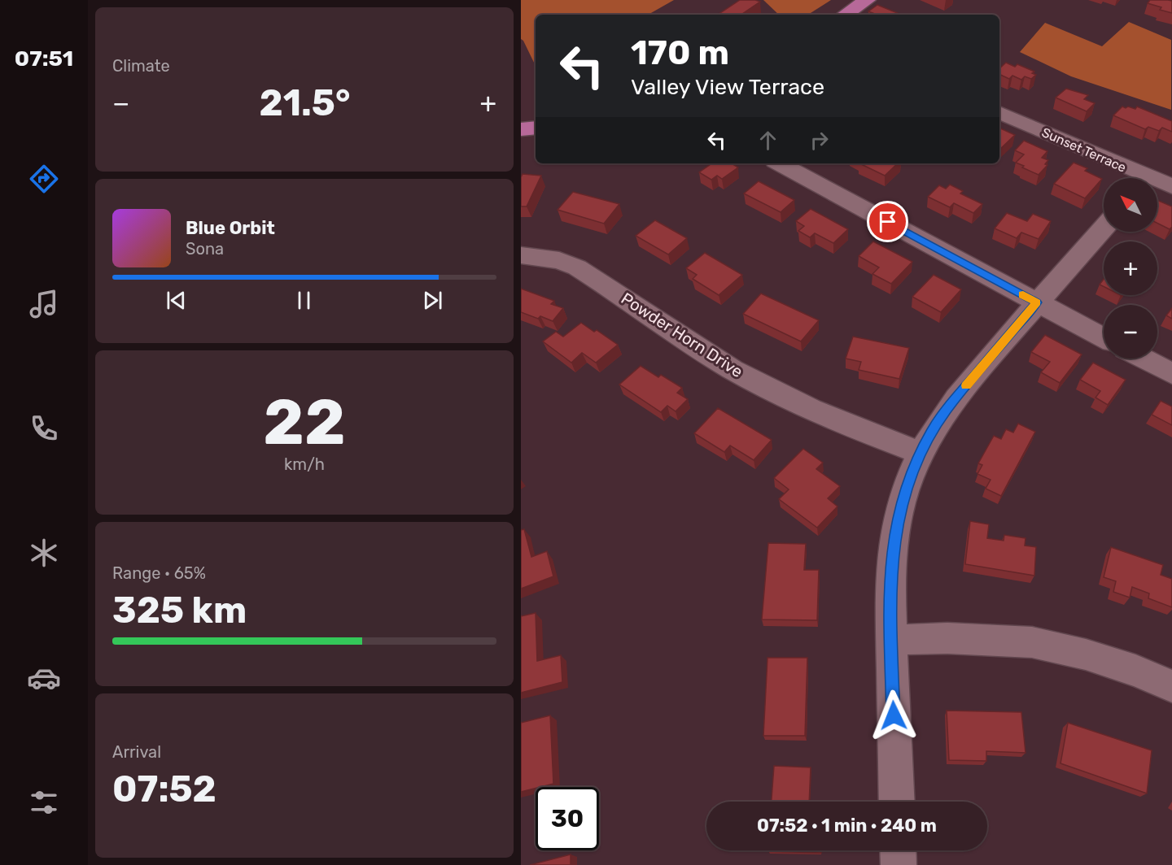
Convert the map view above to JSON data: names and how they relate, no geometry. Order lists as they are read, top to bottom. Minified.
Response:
{"streets":{"street":["Sunset Terrace","Powder Horn Drive"]},"north":"top left","page":{"tabs":"07:51","tile":["Climate",["22","km/h"],["Range · 65%","325 km"],["Arrival","07:52"]],"turn":["170 m","Valley View Terrace"],"heat":["−","21.5°","+"],"map_buttons":["+","−"],"song":["Blue Orbit","Sona"],"limit":"30","trip":"07:52 · 1 min · 240 m"}}
